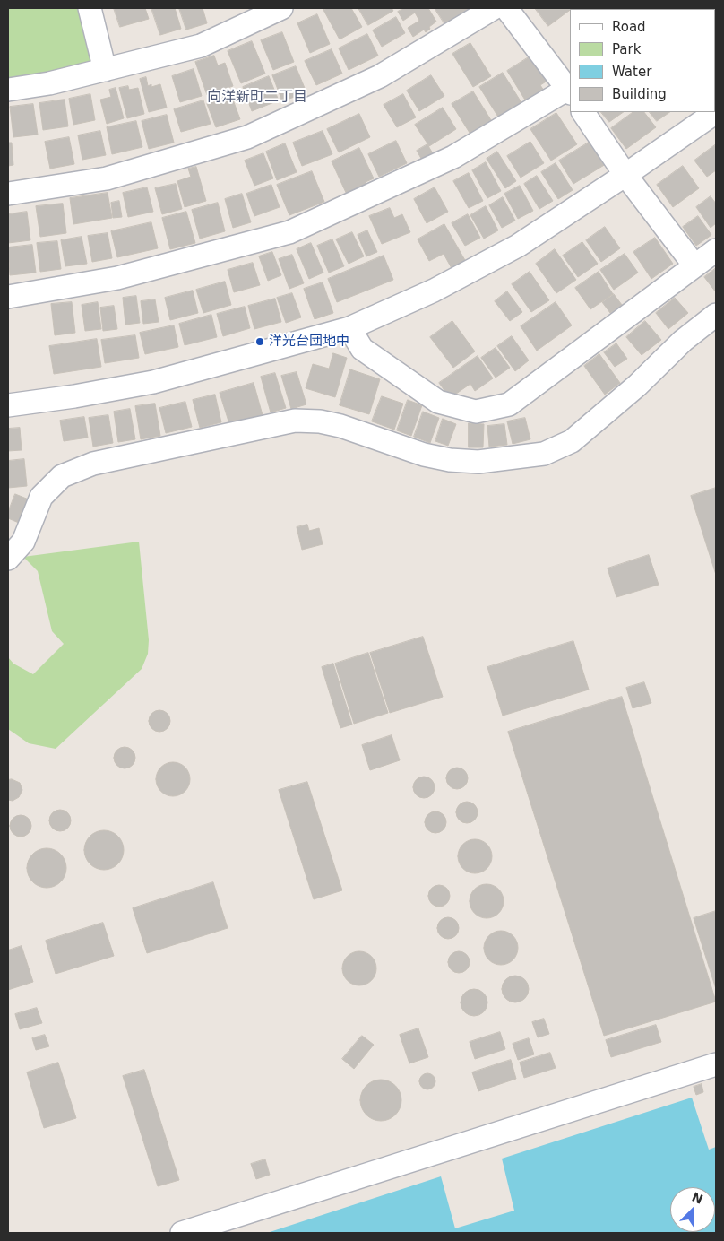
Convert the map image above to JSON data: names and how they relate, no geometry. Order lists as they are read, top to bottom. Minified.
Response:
{"districts":["向洋新町二丁目"],"places":["洋光台団地中"],"legend":["Road","Park","Water","Building"],"north":"top right"}
